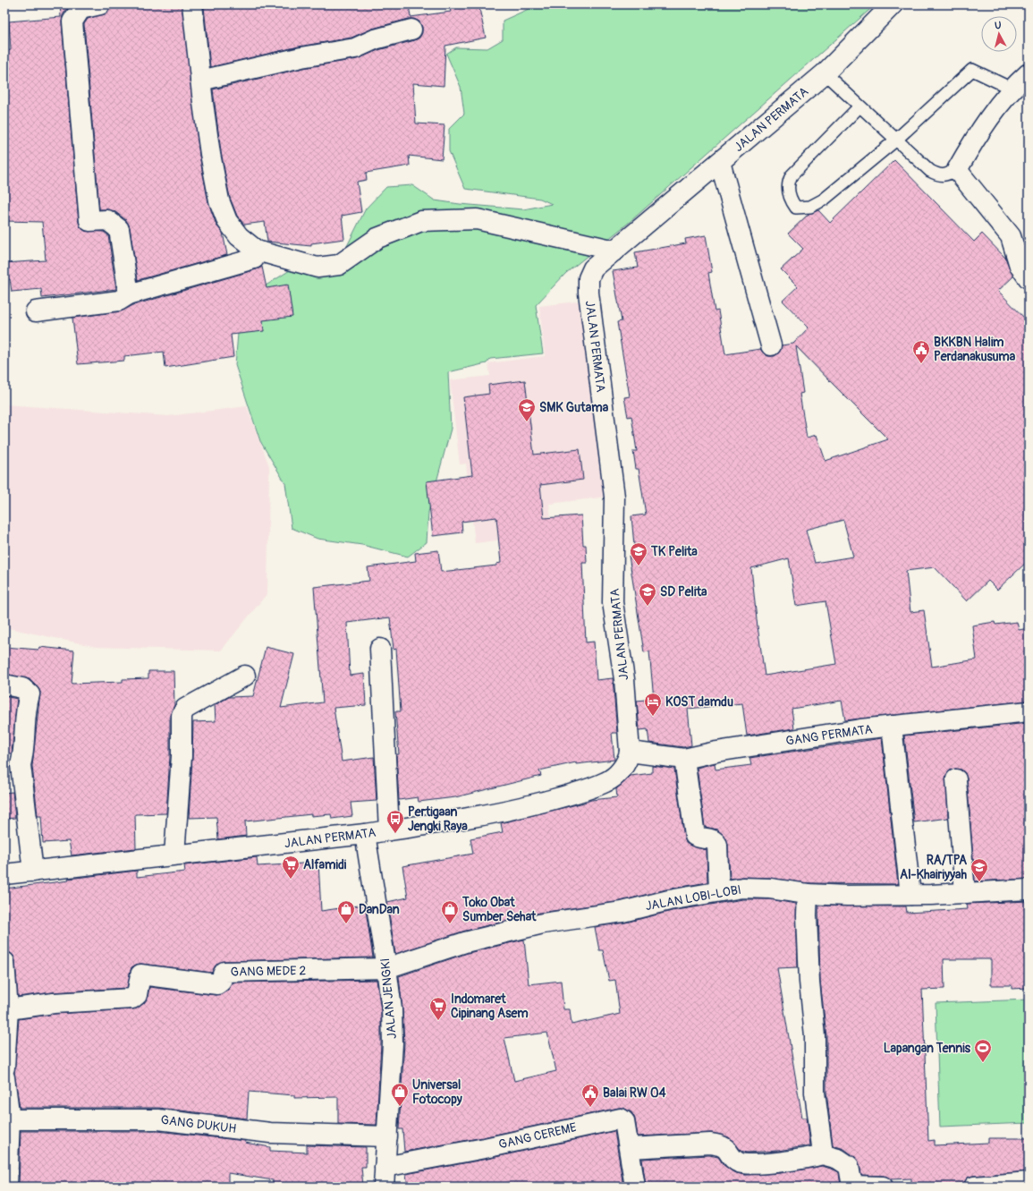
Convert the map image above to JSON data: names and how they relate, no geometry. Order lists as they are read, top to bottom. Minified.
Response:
{"streets":{"street":["JALAN PERMATA","GANG PERMATA","JALAN LOBI-LOBI","GANG MEDE 2","JALAN JENGKI","GANG DUKUH","GANG CEREME"]},"crossings":[["JALAN PERMATA","GANG PERMATA"],["JALAN PERMATA","JALAN JENGKI"],["JALAN LOBI-LOBI","GANG MEDE 2"],["JALAN LOBI-LOBI","JALAN JENGKI"],["GANG MEDE 2","JALAN JENGKI"],["JALAN JENGKI","GANG DUKUH"],["JALAN JENGKI","GANG CEREME"]],"places":{"public building":["BKKBN Halim Perdanakusuma","Balai RW 04"],"school or university":["SMK Gutama","TK Pelita","SD Pelita","RA/TPA Al-Khairiyyah"],"hotel":["KOST damdu"],"bus stop":["Pertigaan Jengki Raya"],"supermarket":["Alfamidi","Indomaret Cipinang Asem"],"shop":["DanDan","Toko Obat Sumber Sehat","Universal Fotocopy"],"sports":["Lapangan Tennis"]},"north":"top"}
